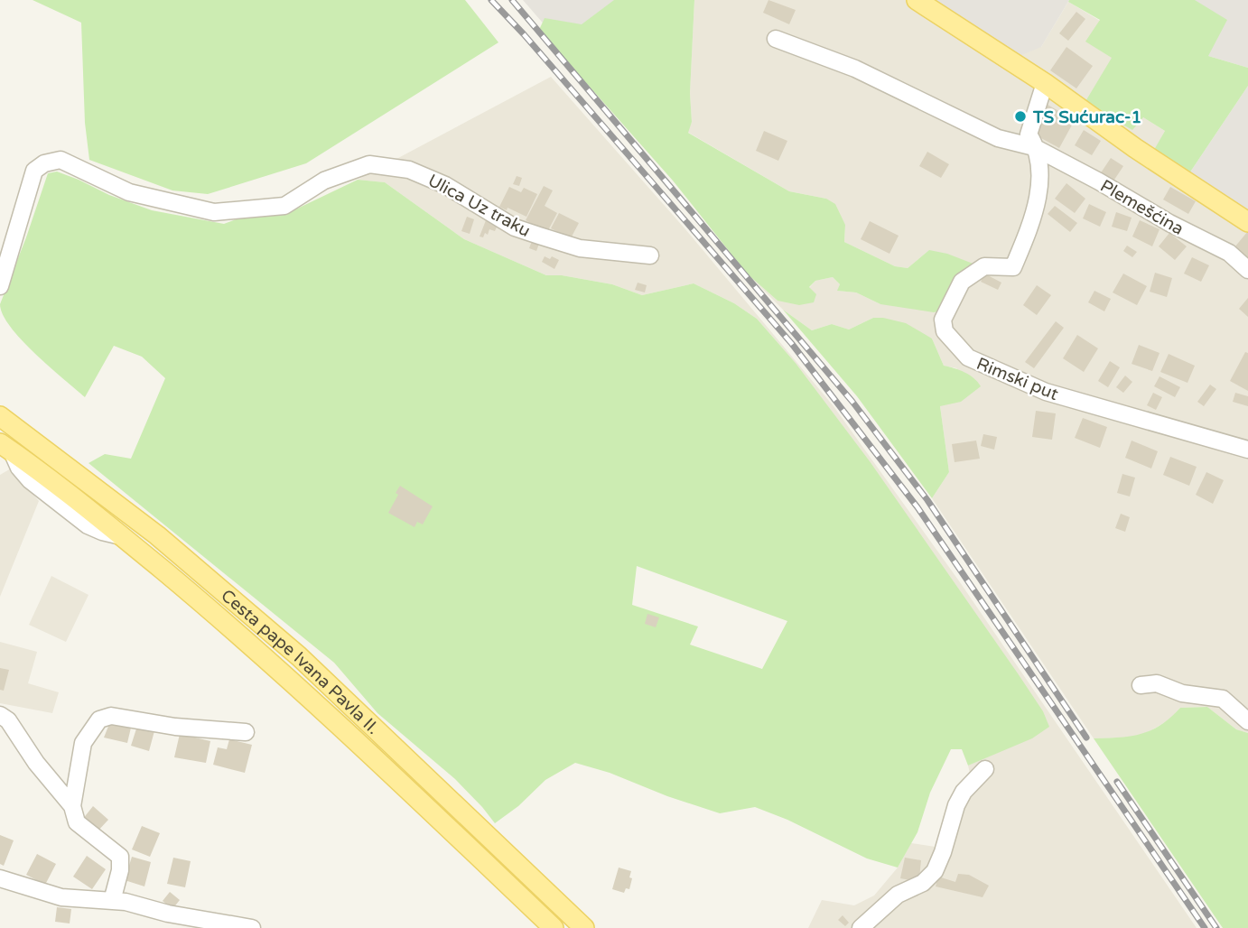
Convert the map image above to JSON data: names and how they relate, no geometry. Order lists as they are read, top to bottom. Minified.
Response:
{"streets":{"main road":["Cesta pape Ivana Pavla II."],"street":["Ulica Uz traku","Plemešćina","Rimski put"]},"crossings":[["Plemešćina","Rimski put"]],"places":["TS Sućurac-1"]}
